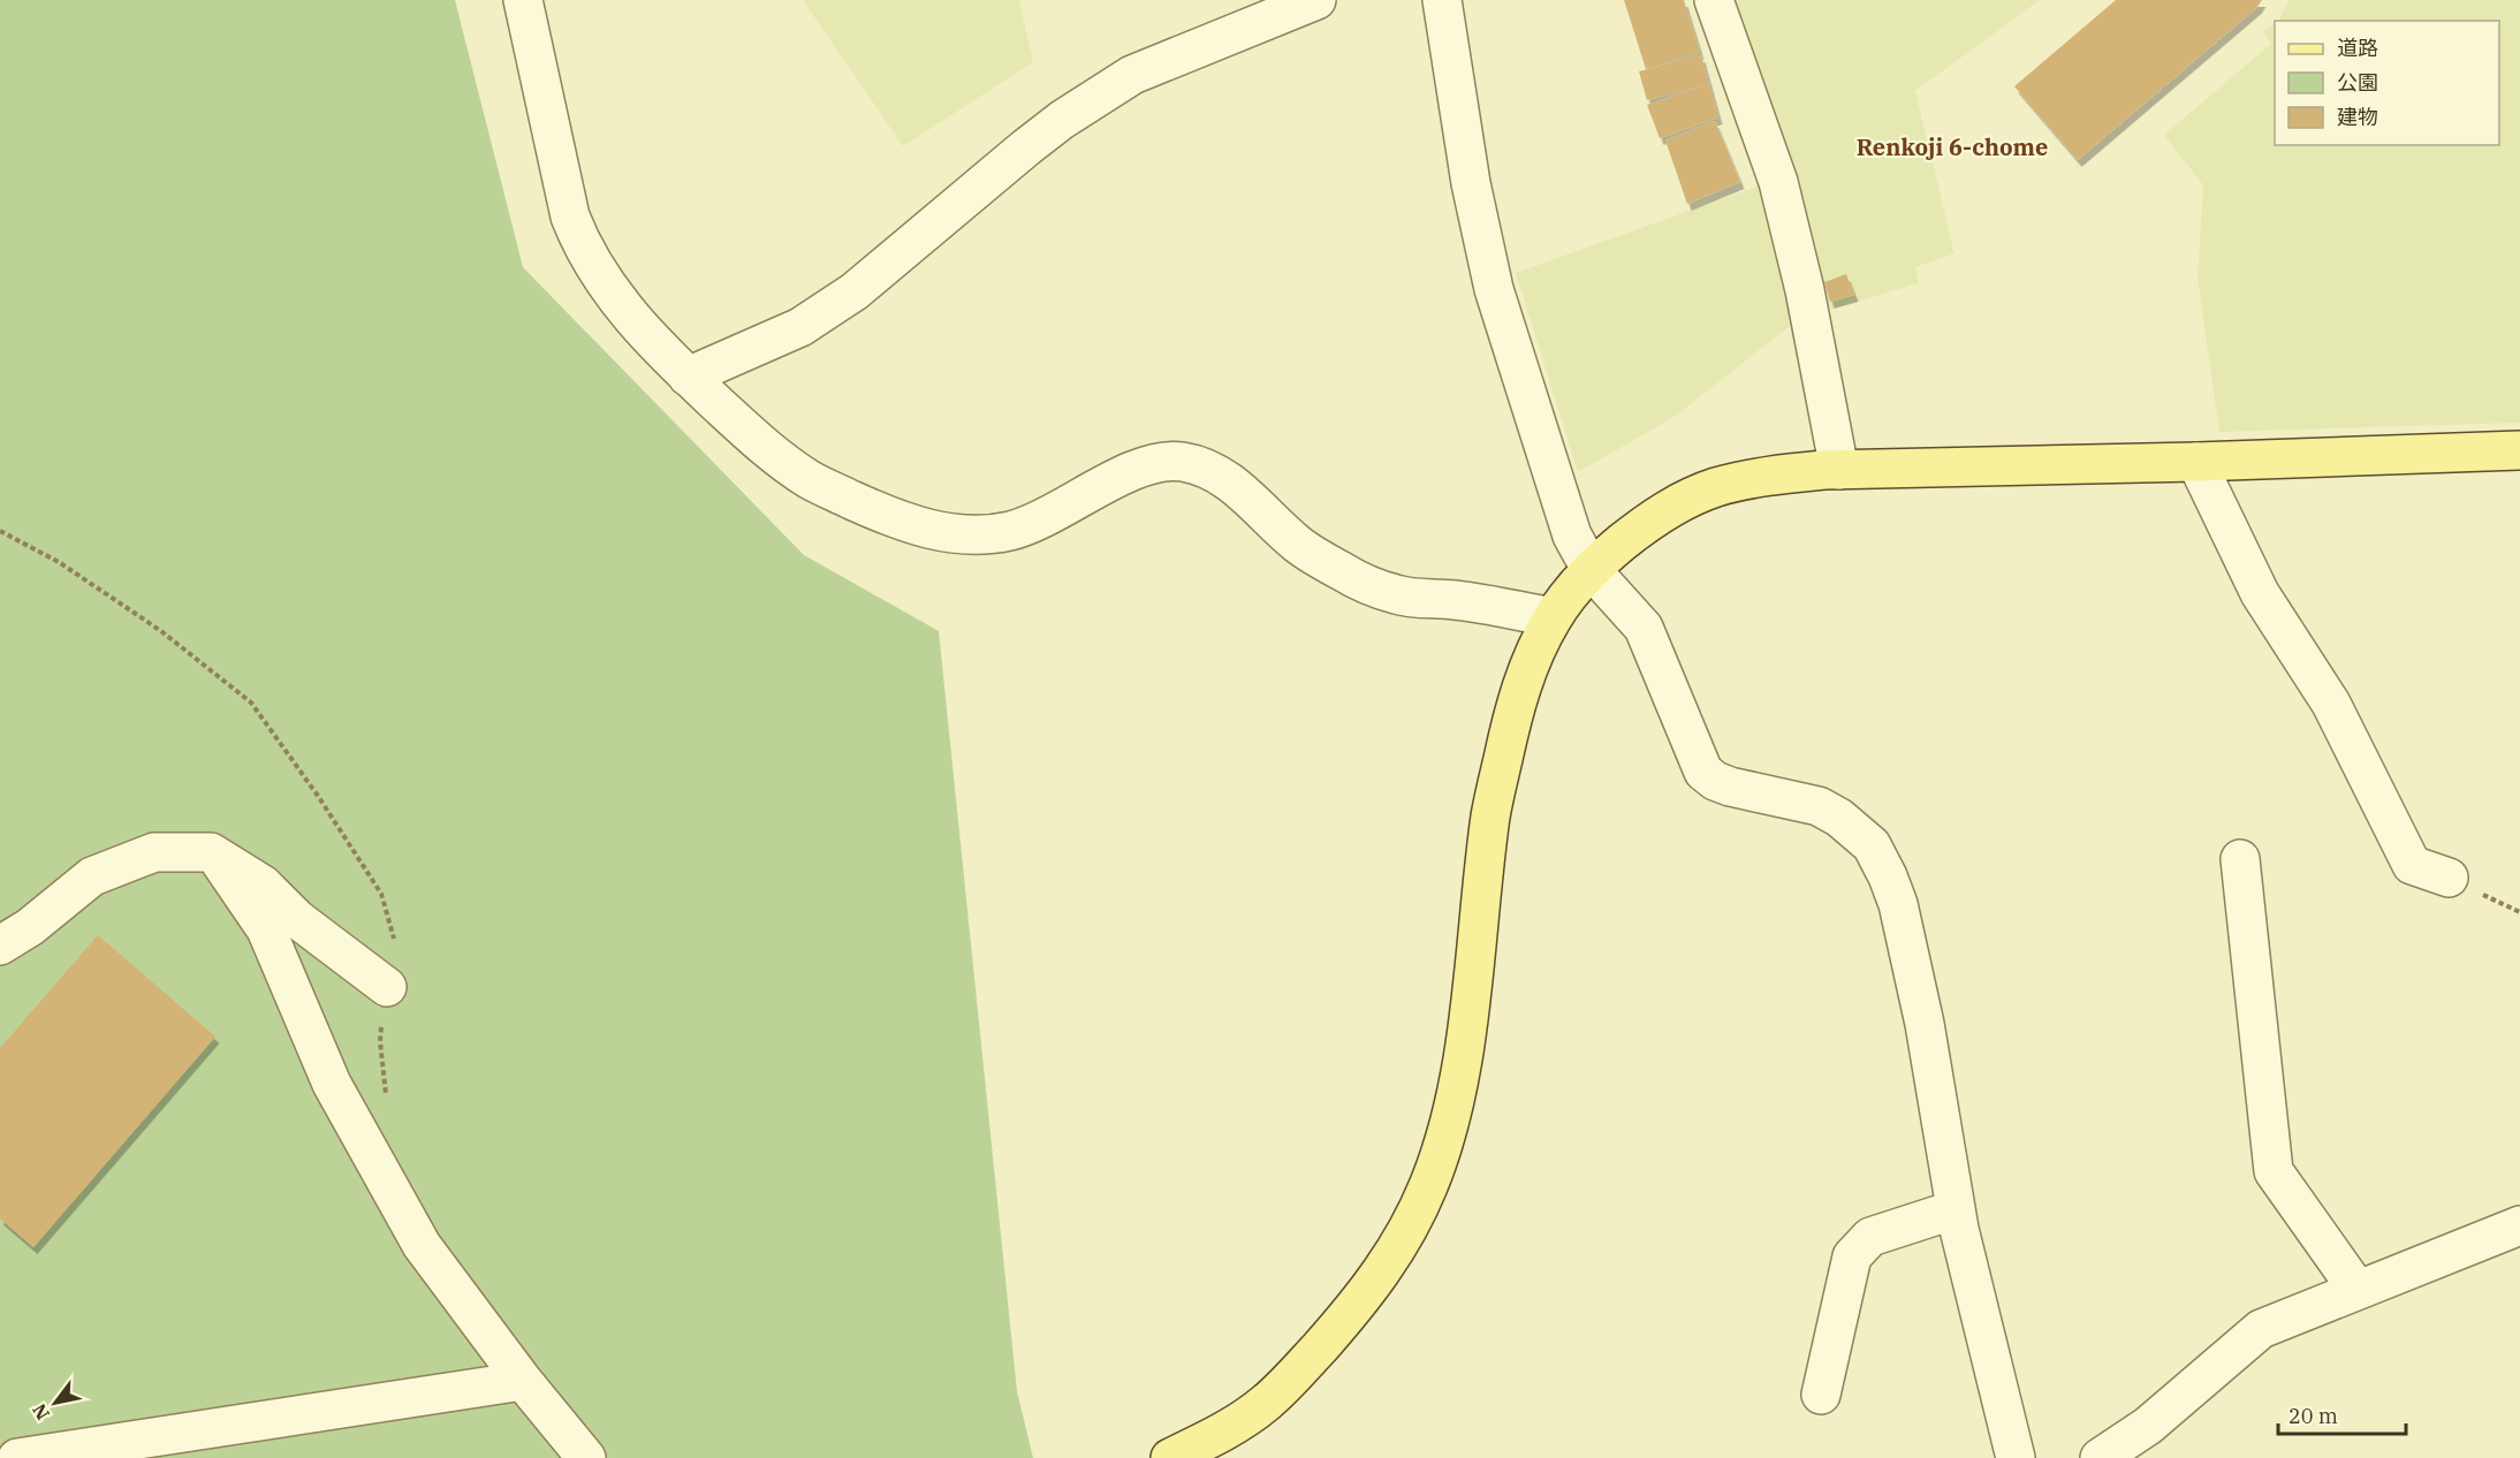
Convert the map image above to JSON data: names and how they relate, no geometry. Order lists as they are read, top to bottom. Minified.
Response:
{"districts":["Renkoji 6-chome"],"legend":["道路","公園","建物"],"scale_bar":"20 m","north":"bottom left"}
